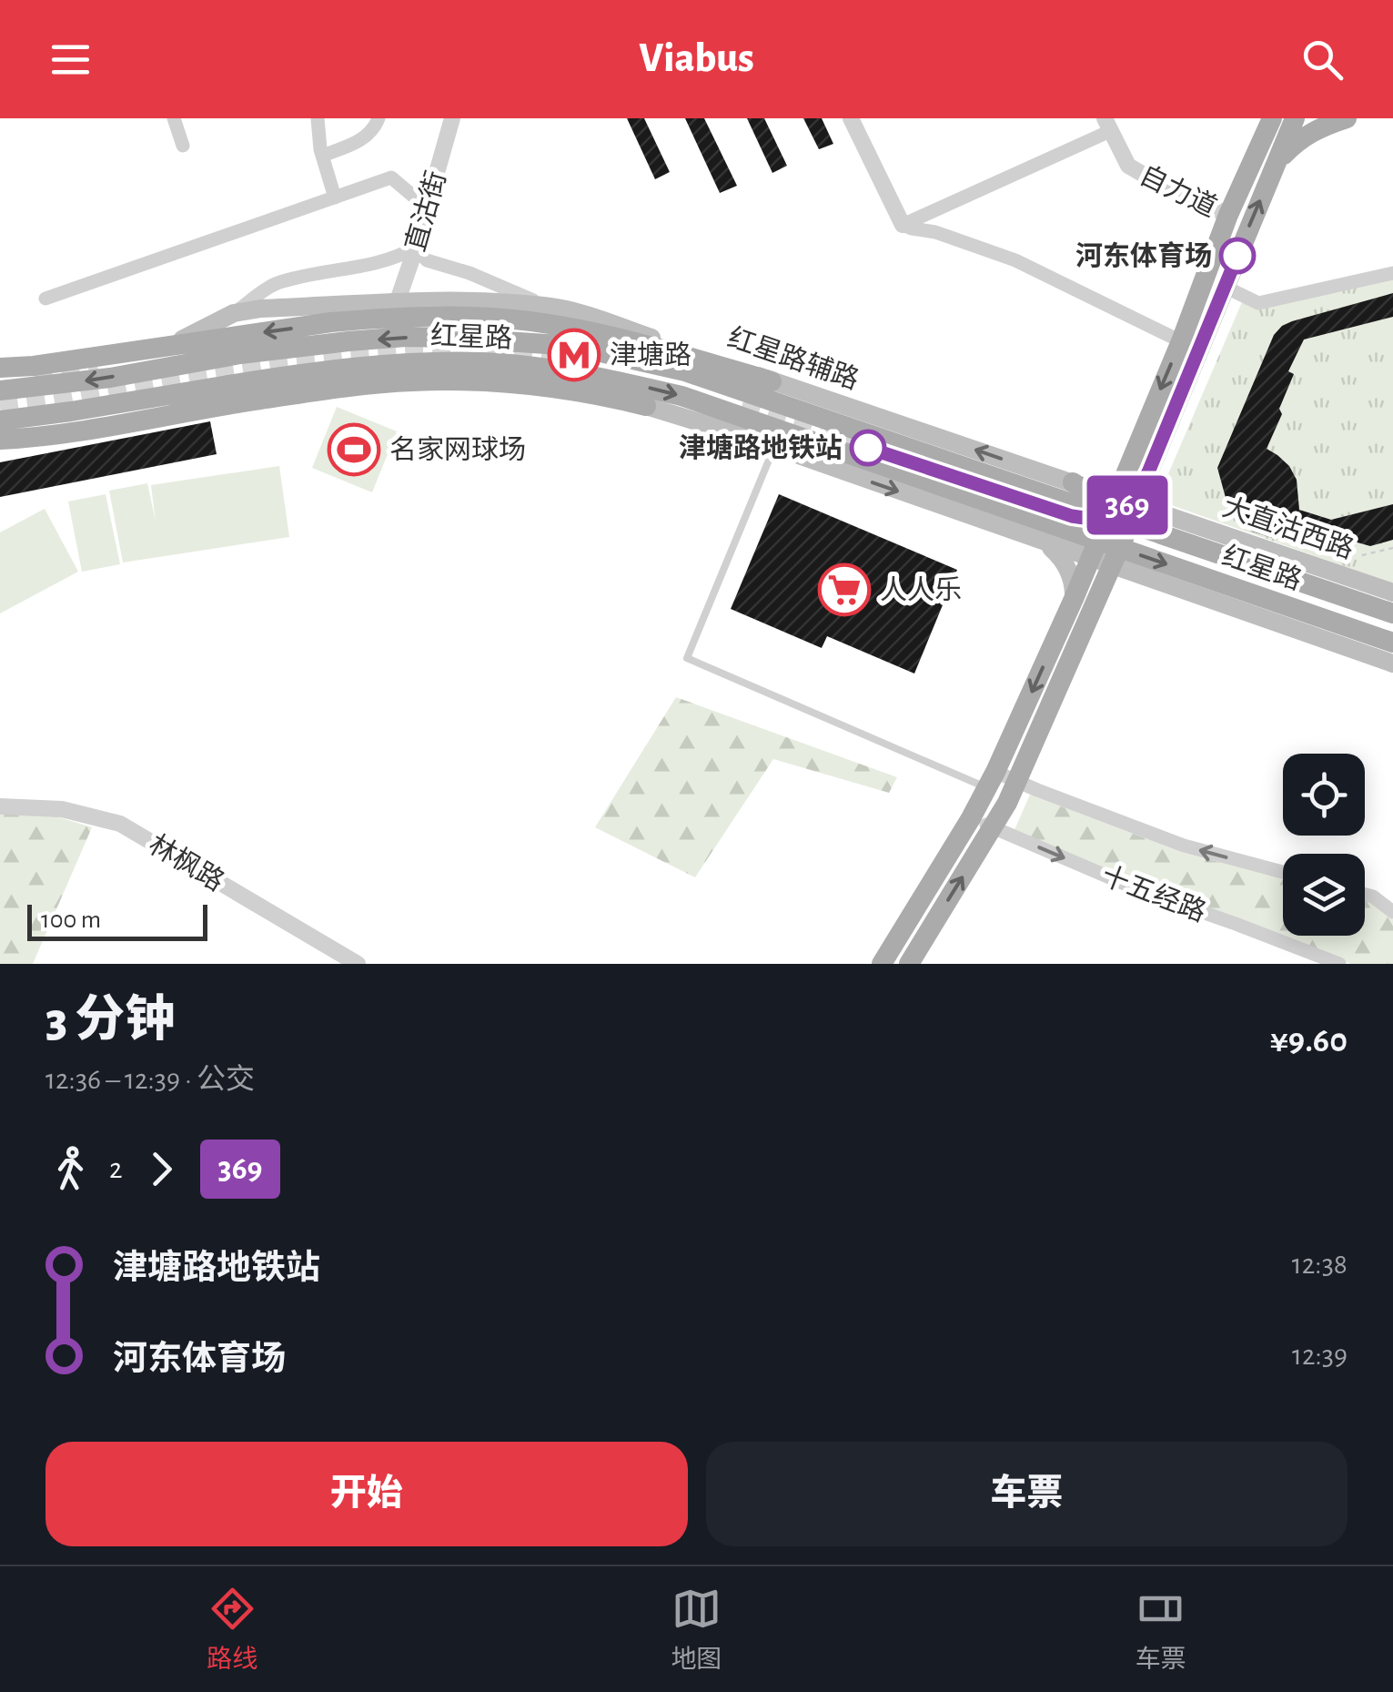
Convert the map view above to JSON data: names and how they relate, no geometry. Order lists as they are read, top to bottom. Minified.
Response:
{"streets":{"main road":["红星路","红星路辅路","大直沽西路"],"street":["自力道","直沽街","林枫路","十五经路"]},"crossings":[["直沽街","红星路辅路"]],"places":{"other":["河东体育场","津塘路地铁站"],"metro station":["津塘路"],"sports":["名家网球场"],"supermarket":["人人乐"]},"lines":["bus line 369"],"scale_bar":"100 m","page":{"header":"Viabus","on_map":"369","scale":"100 m","heading":["3 分钟","12:36 – 12:39 · 公交","¥9.60"],"legs":["2","369"],"list":[{"name":"津塘路地铁站","value":"12:38"},{"name":"河东体育场","value":"12:39"}],"buttons":["开始","车票"],"tabs":["路线","地图","车票"]}}
